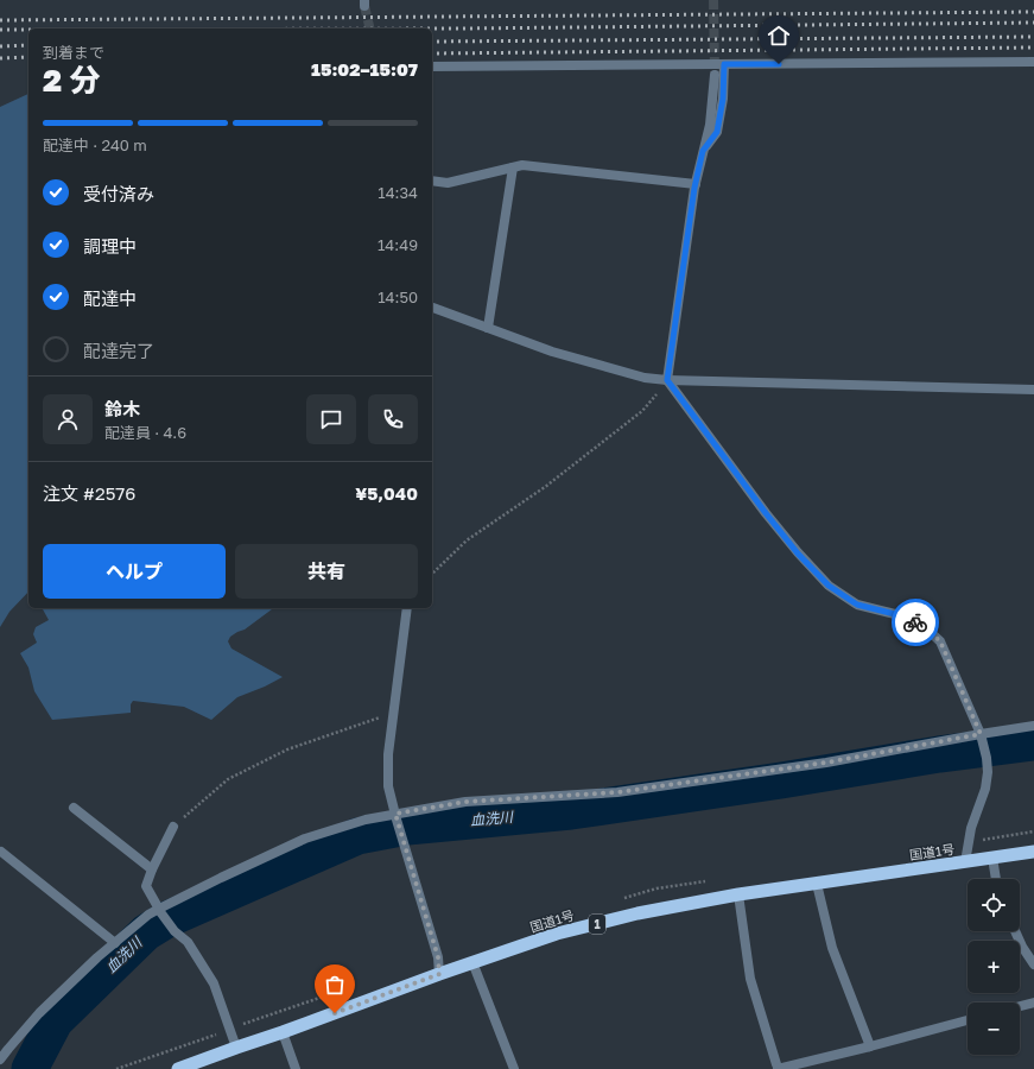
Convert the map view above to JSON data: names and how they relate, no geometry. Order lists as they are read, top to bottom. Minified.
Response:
{"streets":{"highway":["国道1号","1"]},"water":["血洗川"],"page":{"heading":["2 分","到着まで","15:02–15:07"],"panel":["鈴木","配達員 · 4.6","注文 #2576","¥5,040"],"bar":"配達中 · 240 m","list":[["受付済み","14:34"],["調理中","14:49"],["配達中","14:50"],"配達完了"],"buttons":["ヘルプ","共有"],"map_buttons":["+","−"]}}
